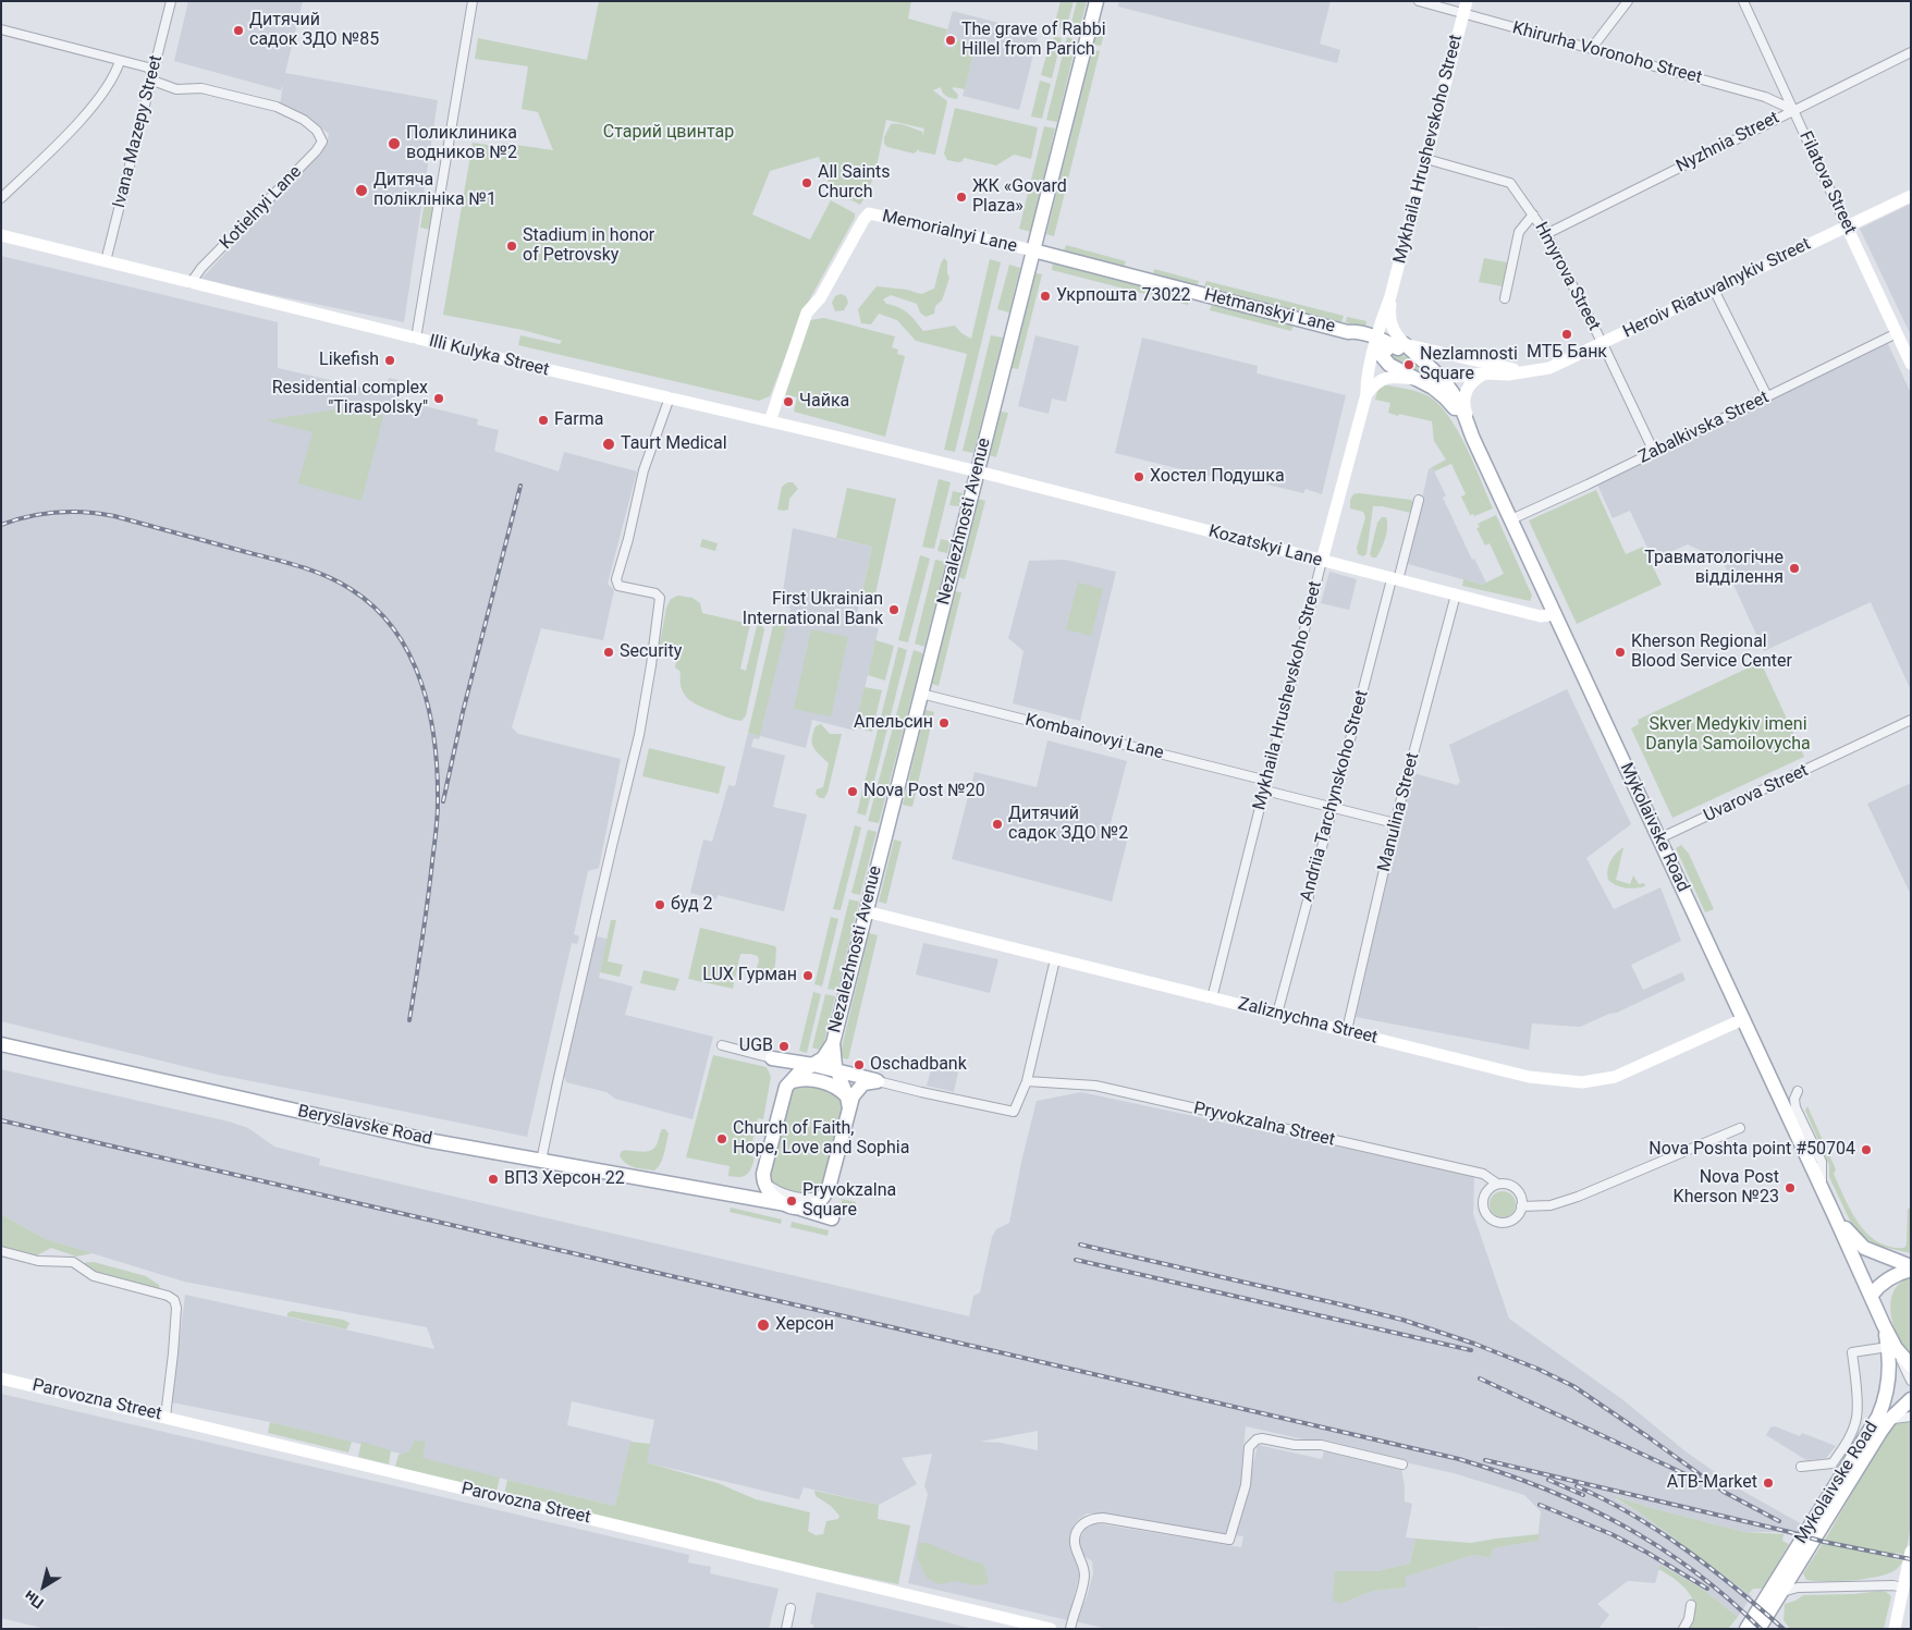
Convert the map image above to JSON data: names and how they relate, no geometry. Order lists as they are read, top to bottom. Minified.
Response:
{"streets":{"main road":["Hetmanskyi Lane","Nezalezhnosti Avenue","Mykolaivske Road","Beryslavske Road"],"street":["Khirurha Voronoho Street","Ivana Mazepy Street","Nyzhnia Street","Mykhaila Hrushevskoho Street","Filatova Street","Kotielnyi Lane","Memorialnyi Lane","Hmyrova Street","Heroiv Riatuvalnykiv Street","Illi Kulyka Street","Zabalkivska Street","Kozatskyi Lane","Kombainovyi Lane","Uvarova Street","Andriia Tarchynskoho Street","Manulina Street","Zaliznychna Street","Pryvokzalna Street","Parovozna Street"]},"crossings":[["Khirurha Voronoho Street","Nyzhnia Street"],["Khirurha Voronoho Street","Mykhaila Hrushevskoho Street"],["Khirurha Voronoho Street","Filatova Street"],["Ivana Mazepy Street","Kotielnyi Lane"],["Ivana Mazepy Street","Illi Kulyka Street"],["Nyzhnia Street","Filatova Street"],["Nyzhnia Street","Hmyrova Street"],["Mykhaila Hrushevskoho Street","Hmyrova Street"],["Mykhaila Hrushevskoho Street","Kozatskyi Lane"],["Mykhaila Hrushevskoho Street","Kombainovyi Lane"],["Mykhaila Hrushevskoho Street","Zaliznychna Street"],["Filatova Street","Heroiv Riatuvalnykiv Street"],["Filatova Street","Zabalkivska Street"],["Kotielnyi Lane","Illi Kulyka Street"],["Memorialnyi Lane","Hetmanskyi Lane"],["Memorialnyi Lane","Illi Kulyka Street"],["Memorialnyi Lane","Nezalezhnosti Avenue"],["Hmyrova Street","Heroiv Riatuvalnykiv Street"],["Hmyrova Street","Zabalkivska Street"],["Hetmanskyi Lane","Nezalezhnosti Avenue"],["Illi Kulyka Street","Nezalezhnosti Avenue"],["Illi Kulyka Street","Kozatskyi Lane"],["Zabalkivska Street","Mykolaivske Road"],["Nezalezhnosti Avenue","Kozatskyi Lane"],["Nezalezhnosti Avenue","Kombainovyi Lane"],["Nezalezhnosti Avenue","Zaliznychna Street"],["Kozatskyi Lane","Andriia Tarchynskoho Street"],["Kozatskyi Lane","Manulina Street"],["Kozatskyi Lane","Mykolaivske Road"],["Uvarova Street","Mykolaivske Road"],["Andriia Tarchynskoho Street","Zaliznychna Street"],["Manulina Street","Zaliznychna Street"],["Mykolaivske Road","Zaliznychna Street"]],"parks":["Старий цвинтар","Skver Medykiv imeni Danyla Samoilovycha"],"places":["Дитячий садок ЗДО №85","The grave of Rabbi Hillel from Parich","Поликлиника водников №2","All Saints Church","Дитяча поліклініка №1","ЖК «Govard Plaza»","Stadium in honor of Petrovsky","Укрпошта 73022","МТБ Банк","Likefish","Nezlamnosti Square","Residential complex \"Tiraspolsky\"","Чайка","Farma","Taurt Medical","Хостел Подушка","Травматологічне відділення","First Ukrainian International Bank","Security","Kherson Regional Blood Service Center","Апельсин","Nova Post №20","Дитячий садок ЗДО №2","буд 2","LUX Гурман","UGB","Oschadbank","Church of Faith, Hope, Love and Sophia","Nova Poshta point #50704","ВПЗ Херсон 22","Nova Post Kherson №23","Pryvokzalna Square","Херсон","ATB-Market"],"north":"bottom left"}
